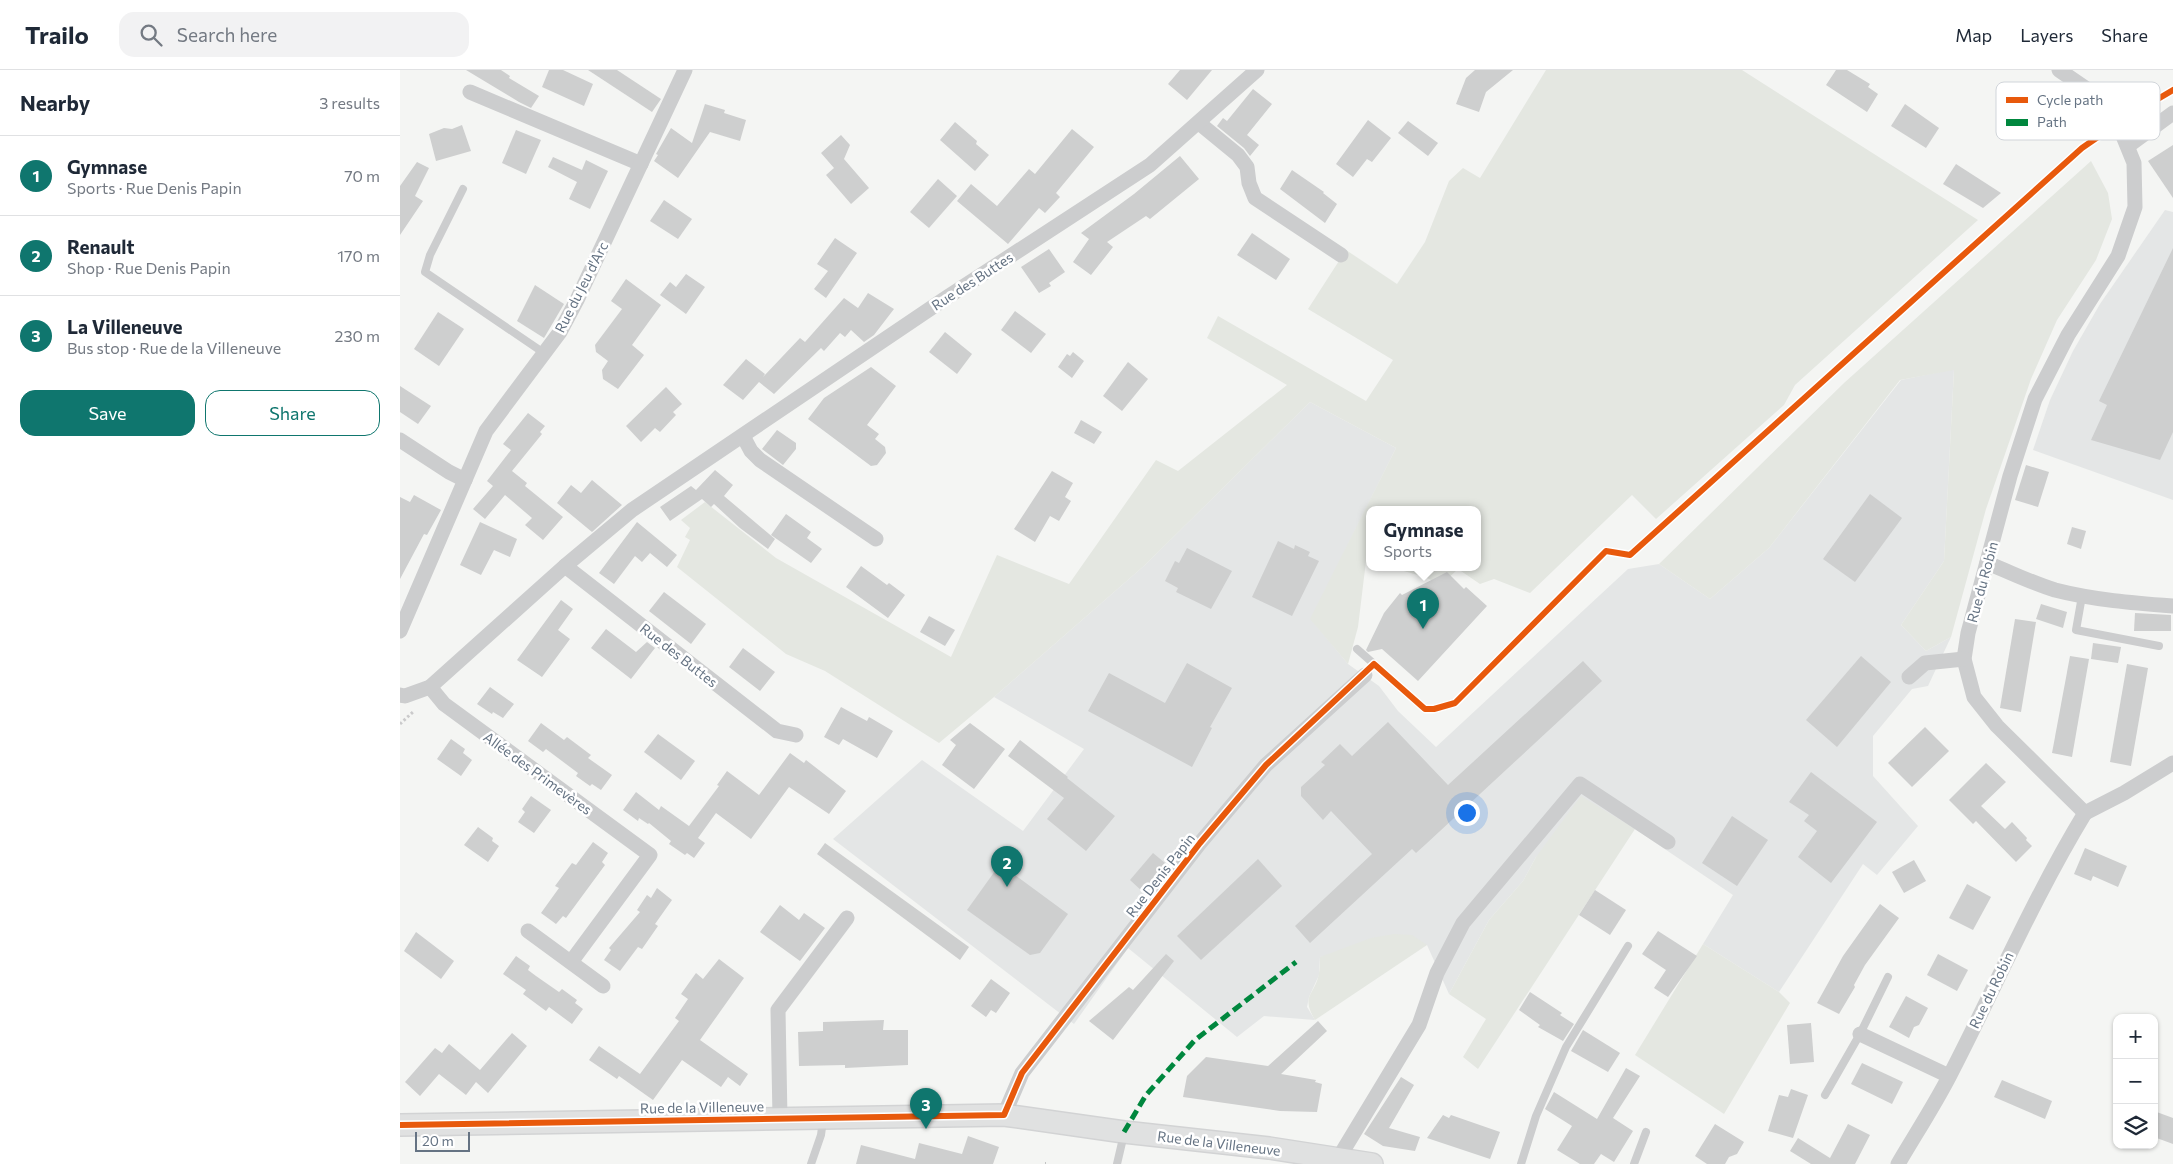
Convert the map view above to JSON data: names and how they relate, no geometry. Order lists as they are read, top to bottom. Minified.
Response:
{"streets":{"main road":["Rue de la Villeneuve"],"street":["Rue des Buttes","Rue du Jeu d'Arc","Rue du Robin","Allée des Primevères","Rue Denis Papin"]},"crossings":[["Rue des Buttes","Allée des Primevères"],["Rue Denis Papin","Rue de la Villeneuve"]],"legend":["Cycle path","Path"],"scale_bar":"20 m","page":{"header":"Trailo","search":"Search here","nav":["Map","Layers","Share"],"heading":["Nearby","3 results"],"list":[{"mark":"1","name":"Gymnase","note":"Sports · Rue Denis Papin","value":"70 m"},{"mark":"2","name":"Renault","note":"Shop · Rue Denis Papin","value":"170 m"},{"mark":"3","name":"La Villeneuve","note":"Bus stop · Rue de la Villeneuve","value":"230 m"}],"buttons":["Save","Share"],"popup":["Gymnase","Sports"],"pins":["1","2","3"],"map_buttons":["+","−"],"scale":"20 m"}}
